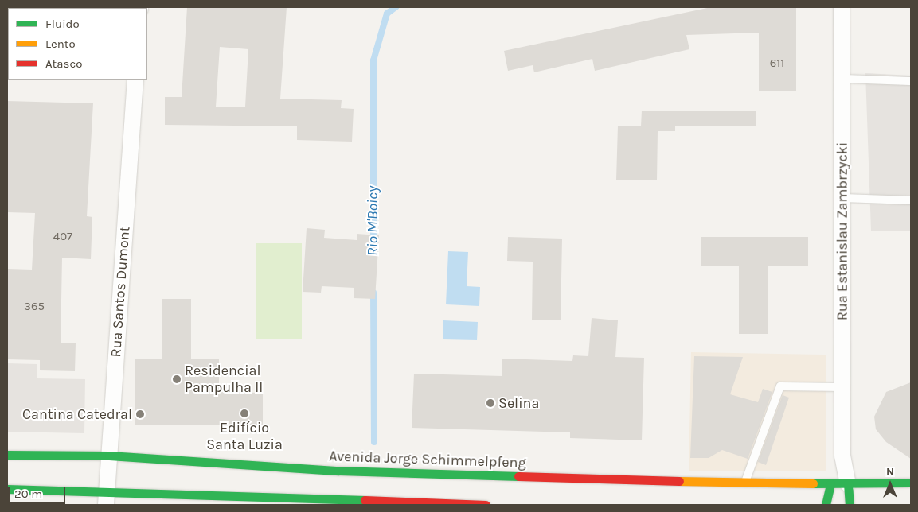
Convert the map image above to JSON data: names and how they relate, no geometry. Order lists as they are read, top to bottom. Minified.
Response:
{"streets":{"main road":["Avenida Jorge Schimmelpfeng"],"street":["Rua Estanislau Zambrzycki","Rua Santos Dumont"]},"crossings":[["Rua Estanislau Zambrzycki","Avenida Jorge Schimmelpfeng"],["Rua Santos Dumont","Avenida Jorge Schimmelpfeng"]],"water":["Rio M'Boicy"],"places":["Residencial Pampulha II","Selina","Edifício Santa Luzia","Cantina Catedral"],"house_numbers":["611","407","365"],"legend":["Fluido","Lento","Atasco"],"scale_bar":"20 m","north":"top"}
